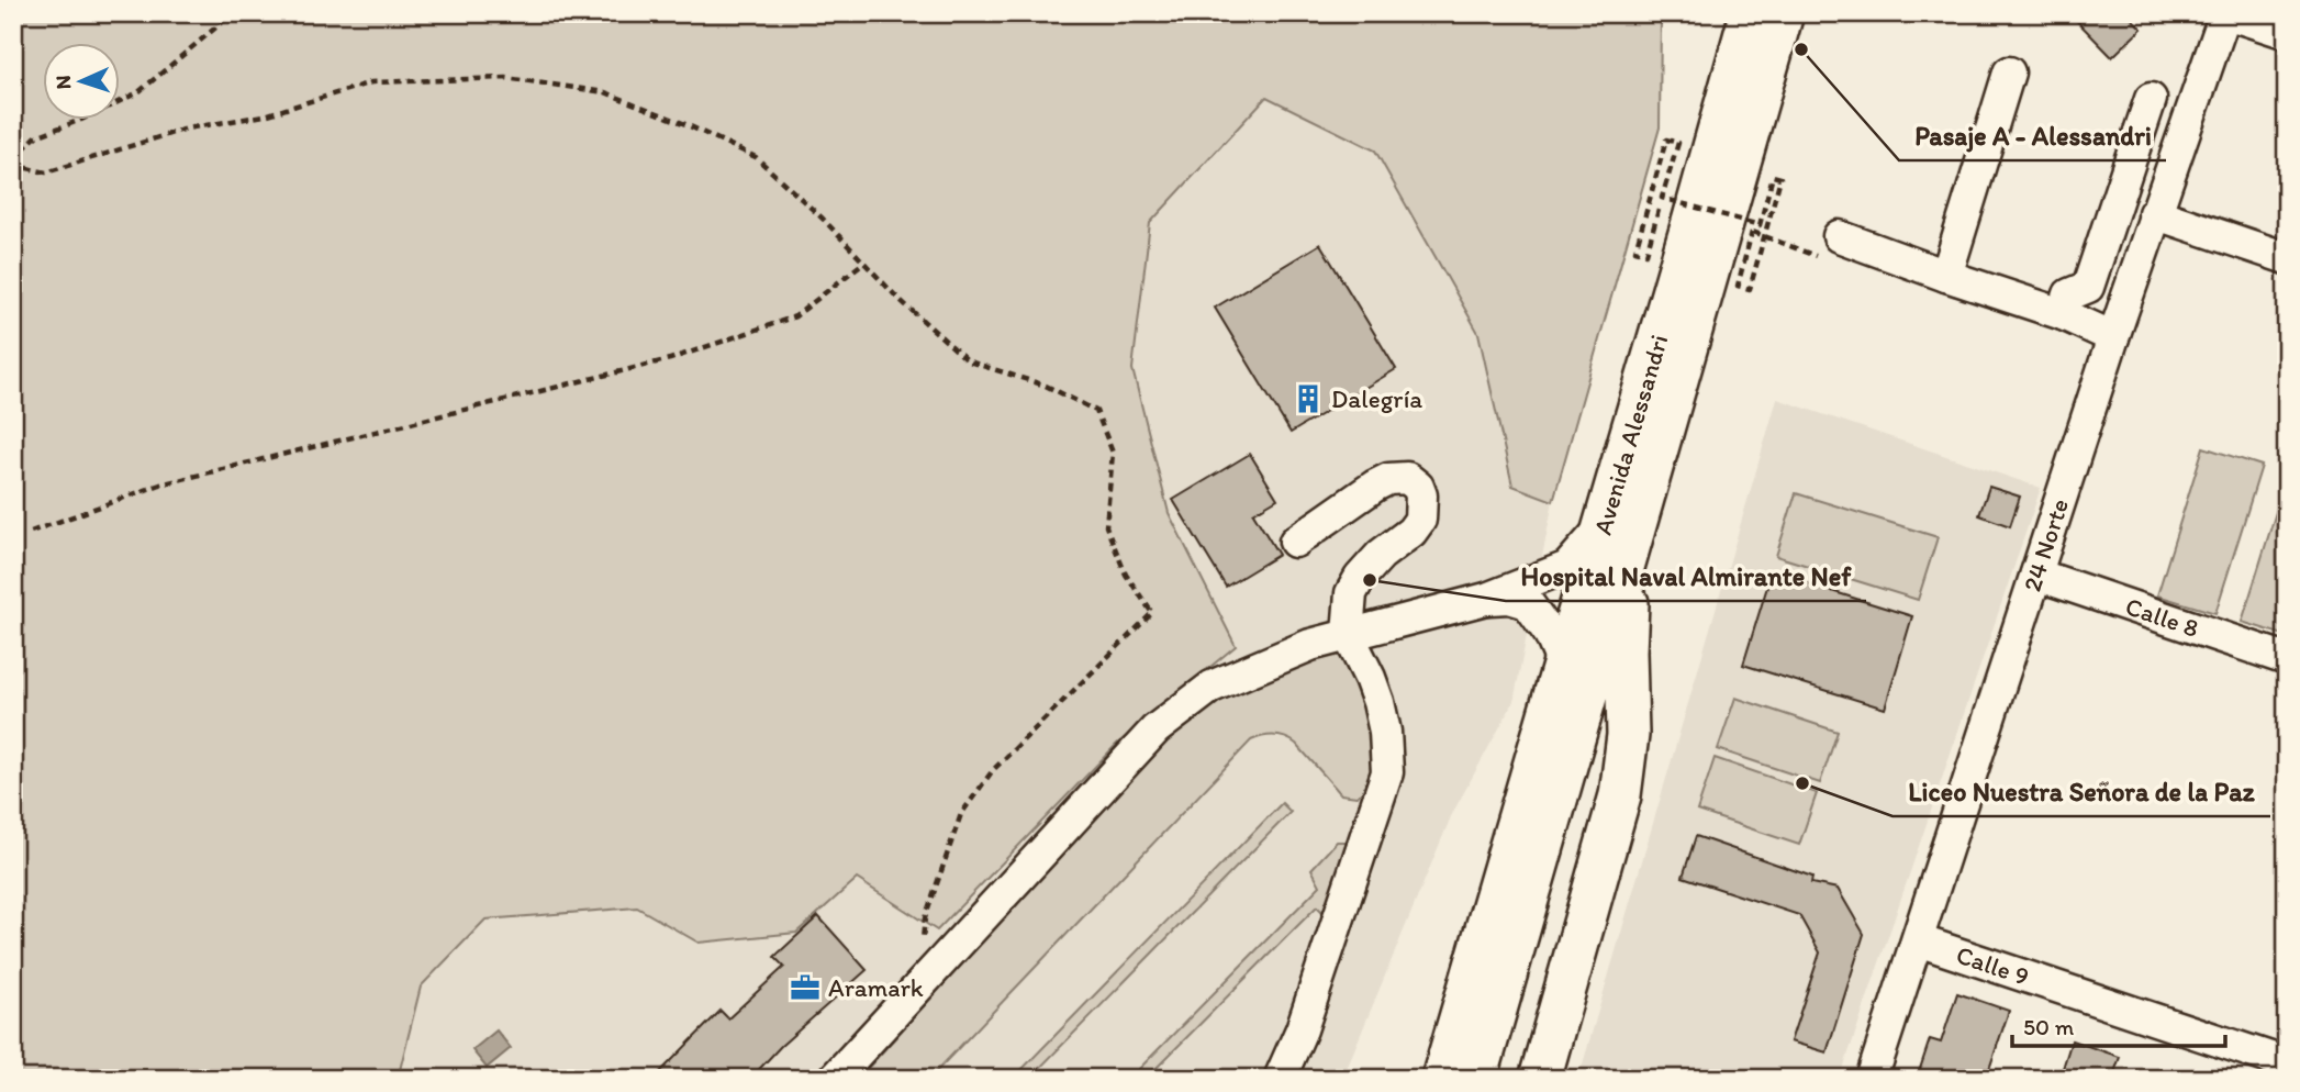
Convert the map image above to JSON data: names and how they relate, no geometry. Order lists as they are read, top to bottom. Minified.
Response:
{"streets":{"main road":["Avenida Alessandri"],"street":["24 Norte","Calle 8","Calle 9"]},"crossings":[["24 Norte","Calle 8"],["24 Norte","Calle 9"]],"places":{"other":["Pasaje A - Alessandri","Hospital Naval Almirante Nef","Liceo Nuestra Señora de la Paz"],"building":["Dalegría"],"office":["Aramark"]},"scale_bar":"50 m","north":"left"}
